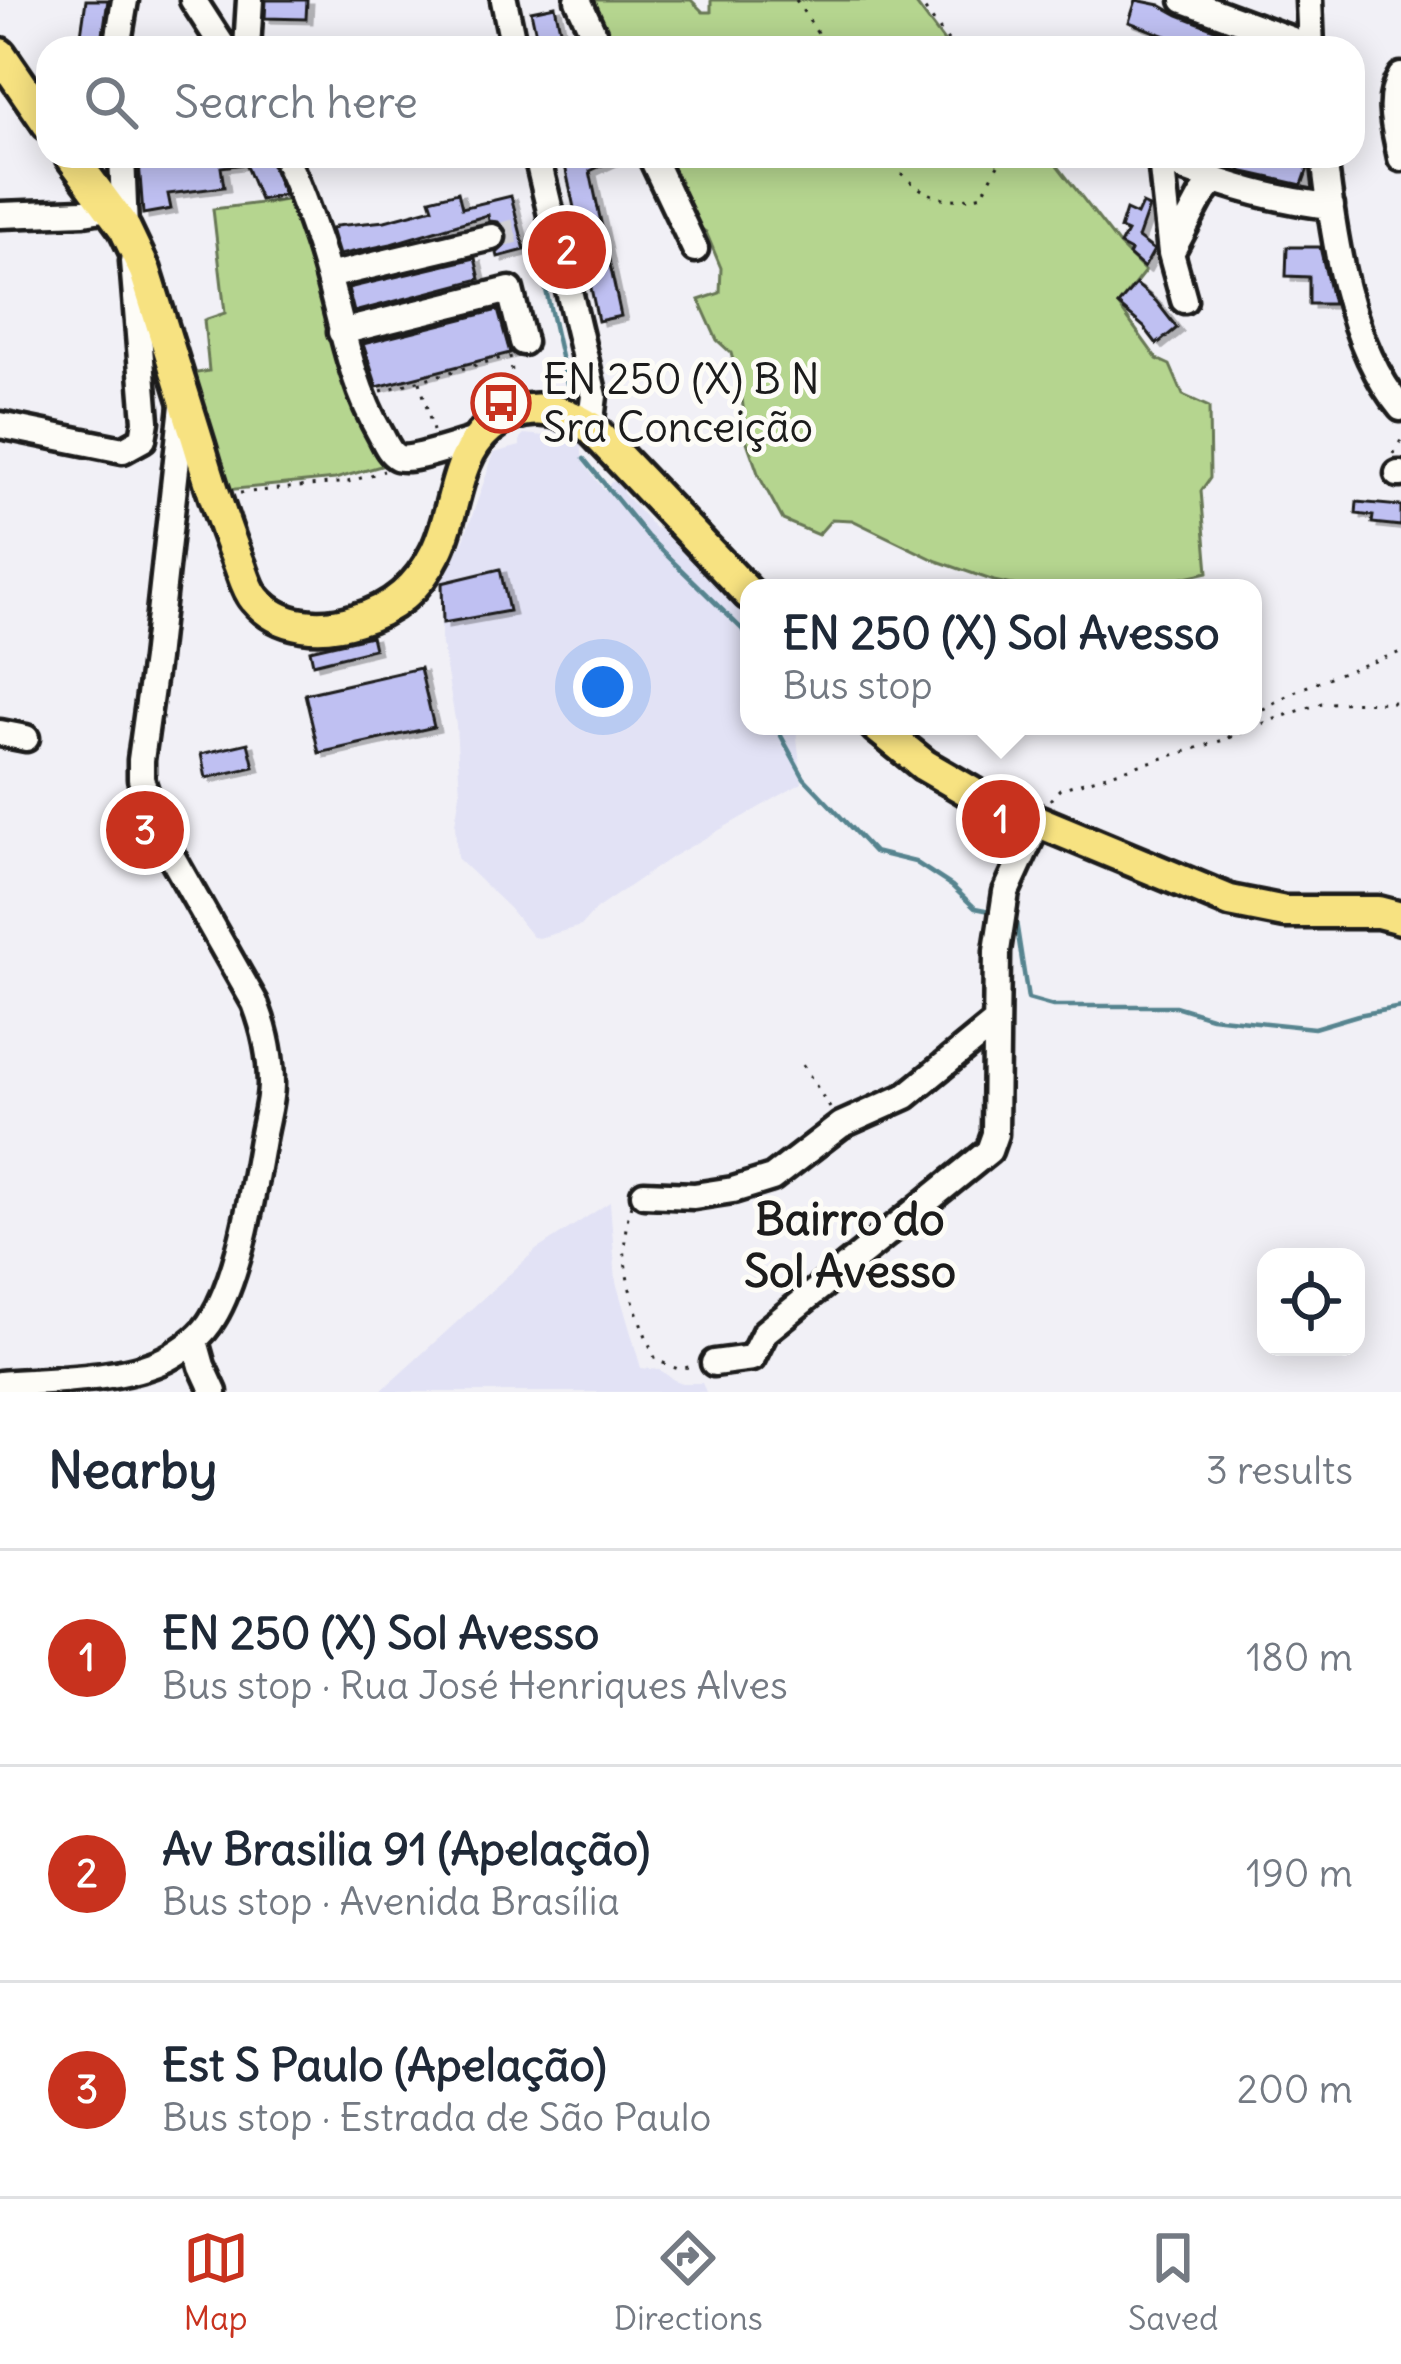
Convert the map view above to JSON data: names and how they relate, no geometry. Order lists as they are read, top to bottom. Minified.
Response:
{"districts":["Bairro do Sol Avesso"],"places":{"bus stop":["EN 250 (X) B N Sra Conceição"]},"page":{"search":"Search here","pins":["2","1","3"],"popup":["EN 250 (X) Sol Avesso","Bus stop"],"heading":["Nearby","3 results"],"list":[{"mark":"1","name":"EN 250 (X) Sol Avesso","note":"Bus stop · Rua José Henriques Alves","value":"180 m"},{"mark":"2","name":"Av Brasilia 91 (Apelação)","note":"Bus stop · Avenida Brasília","value":"190 m"},{"mark":"3","name":"Est S Paulo (Apelação)","note":"Bus stop · Estrada de São Paulo","value":"200 m"}],"nav":["Map","Directions","Saved"]}}
